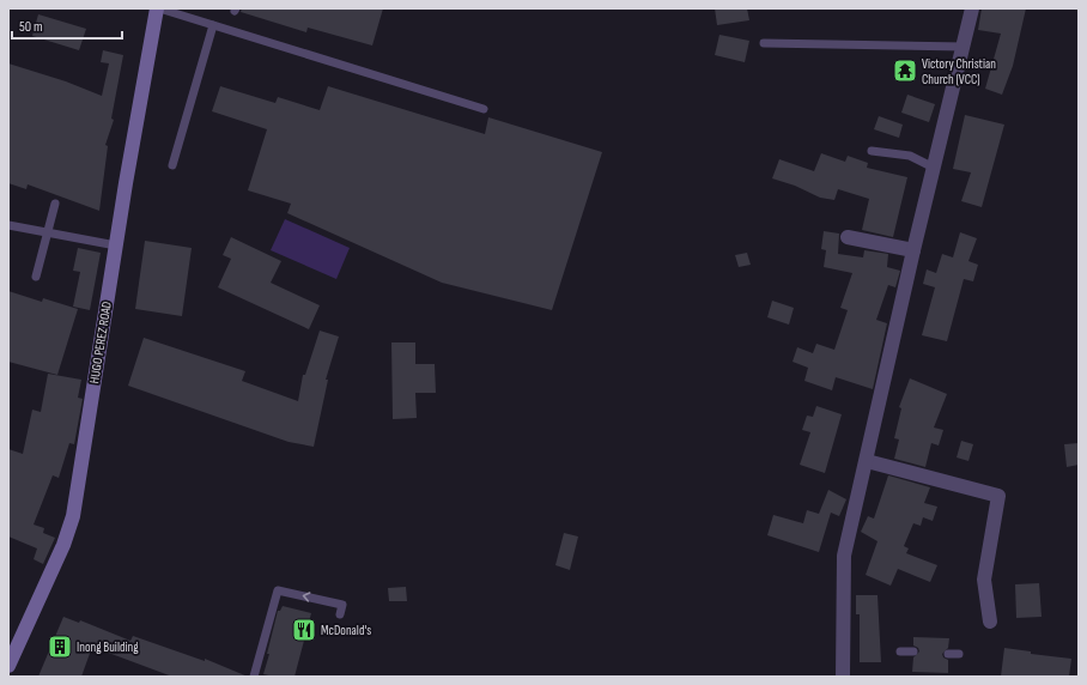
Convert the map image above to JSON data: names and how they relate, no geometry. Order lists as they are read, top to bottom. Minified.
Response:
{"streets":{"street":["HUGO PEREZ ROAD"]},"places":{"temple":["Victory Christian Church (VCC)"],"restaurant":["McDonald's"],"building":["Inong Building"]},"scale_bar":"50 m"}
